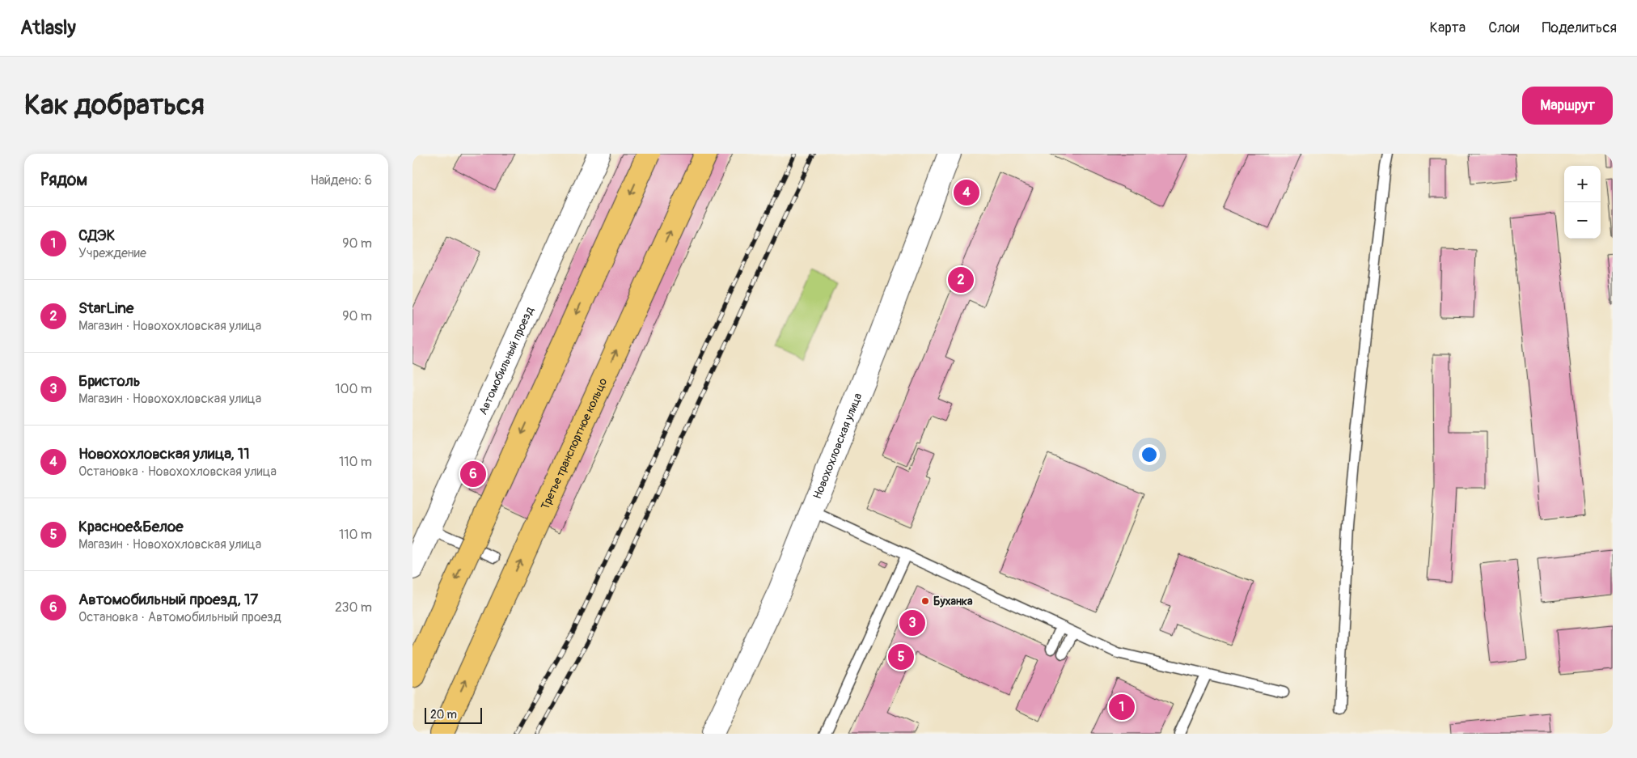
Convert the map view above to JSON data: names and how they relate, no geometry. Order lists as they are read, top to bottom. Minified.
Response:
{"streets":{"main road":["Третье транспортное кольцо"],"street":["Автомобильный проезд","Новохохловская улица"]},"places":["Буханка"],"scale_bar":"20 m","page":{"header":"Atlasly","nav":["Карта","Слои","Поделиться"],"buttons":"Маршрут","title":"Как добраться","heading":["Рядом","Найдено: 6"],"map_buttons":["+","−"],"pins":["4","2","6","3","5","1"],"list":[{"mark":"1","name":"СДЭК","note":"Учреждение","value":"90 m"},{"mark":"2","name":"StarLine","note":"Магазин · Новохохловская улица","value":"90 m"},{"mark":"3","name":"Бристоль","note":"Магазин · Новохохловская улица","value":"100 m"},{"mark":"4","name":"Новохохловская улица, 11","note":"Остановка · Новохохловская улица","value":"110 m"},{"mark":"5","name":"Красное&Белое","note":"Магазин · Новохохловская улица","value":"110 m"},{"mark":"6","name":"Автомобильный проезд, 17","note":"Остановка · Автомобильный проезд","value":"230 m"}],"scale":"20 m"}}
